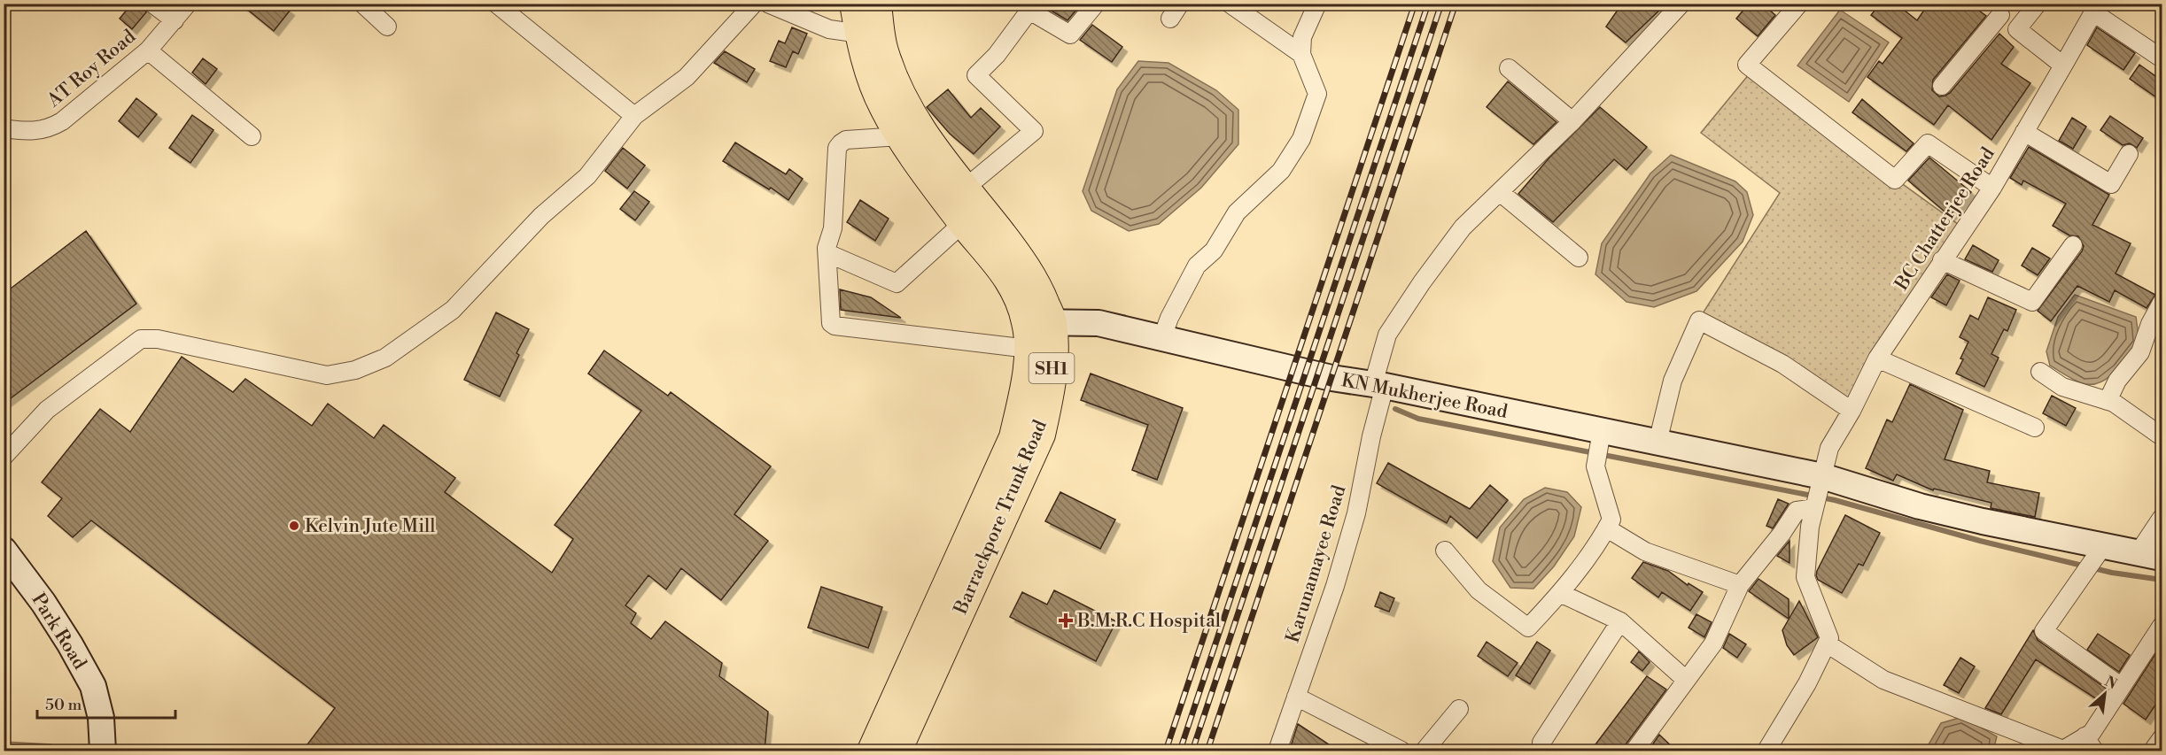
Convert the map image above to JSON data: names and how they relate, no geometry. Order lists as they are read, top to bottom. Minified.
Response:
{"streets":{"main road":["SH1","Barrackpore Trunk Road"],"street":["AT Roy Road","BC Chatterjee Road","KN Mukherjee Road","Karunamayee Road","Park Road"]},"crossings":[["BC Chatterjee Road","KN Mukherjee Road"],["KN Mukherjee Road","Barrackpore Trunk Road"],["KN Mukherjee Road","Karunamayee Road"]],"places":{"other":["Kelvin Jute Mill"],"health":["B.M.R.C Hospital"]},"scale_bar":"50 m","north":"top right"}
